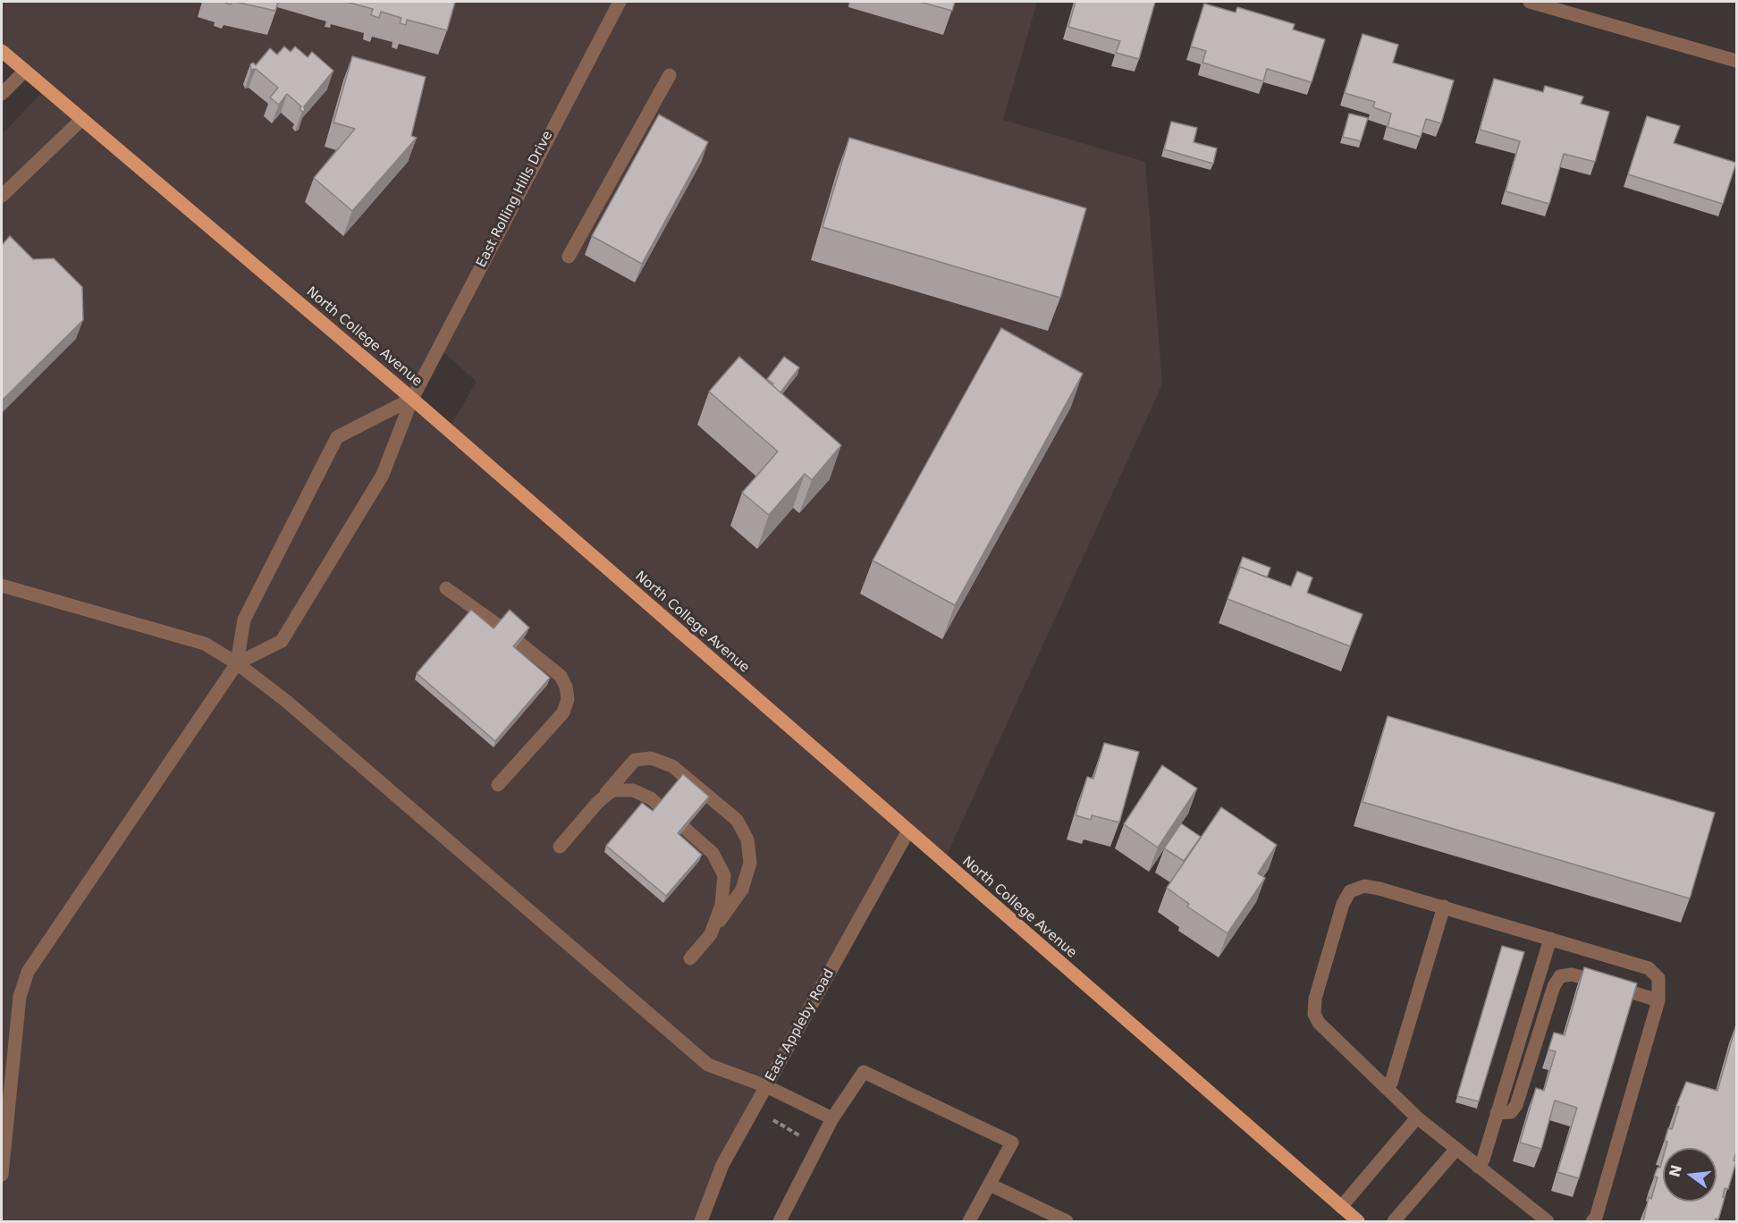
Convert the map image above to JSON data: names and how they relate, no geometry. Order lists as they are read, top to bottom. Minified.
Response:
{"streets":{"main road":["North College Avenue"],"street":["East Rolling Hills Drive","East Appleby Road"]},"crossings":[["East Rolling Hills Drive","North College Avenue"],["North College Avenue","East Appleby Road"]],"north":"left"}
